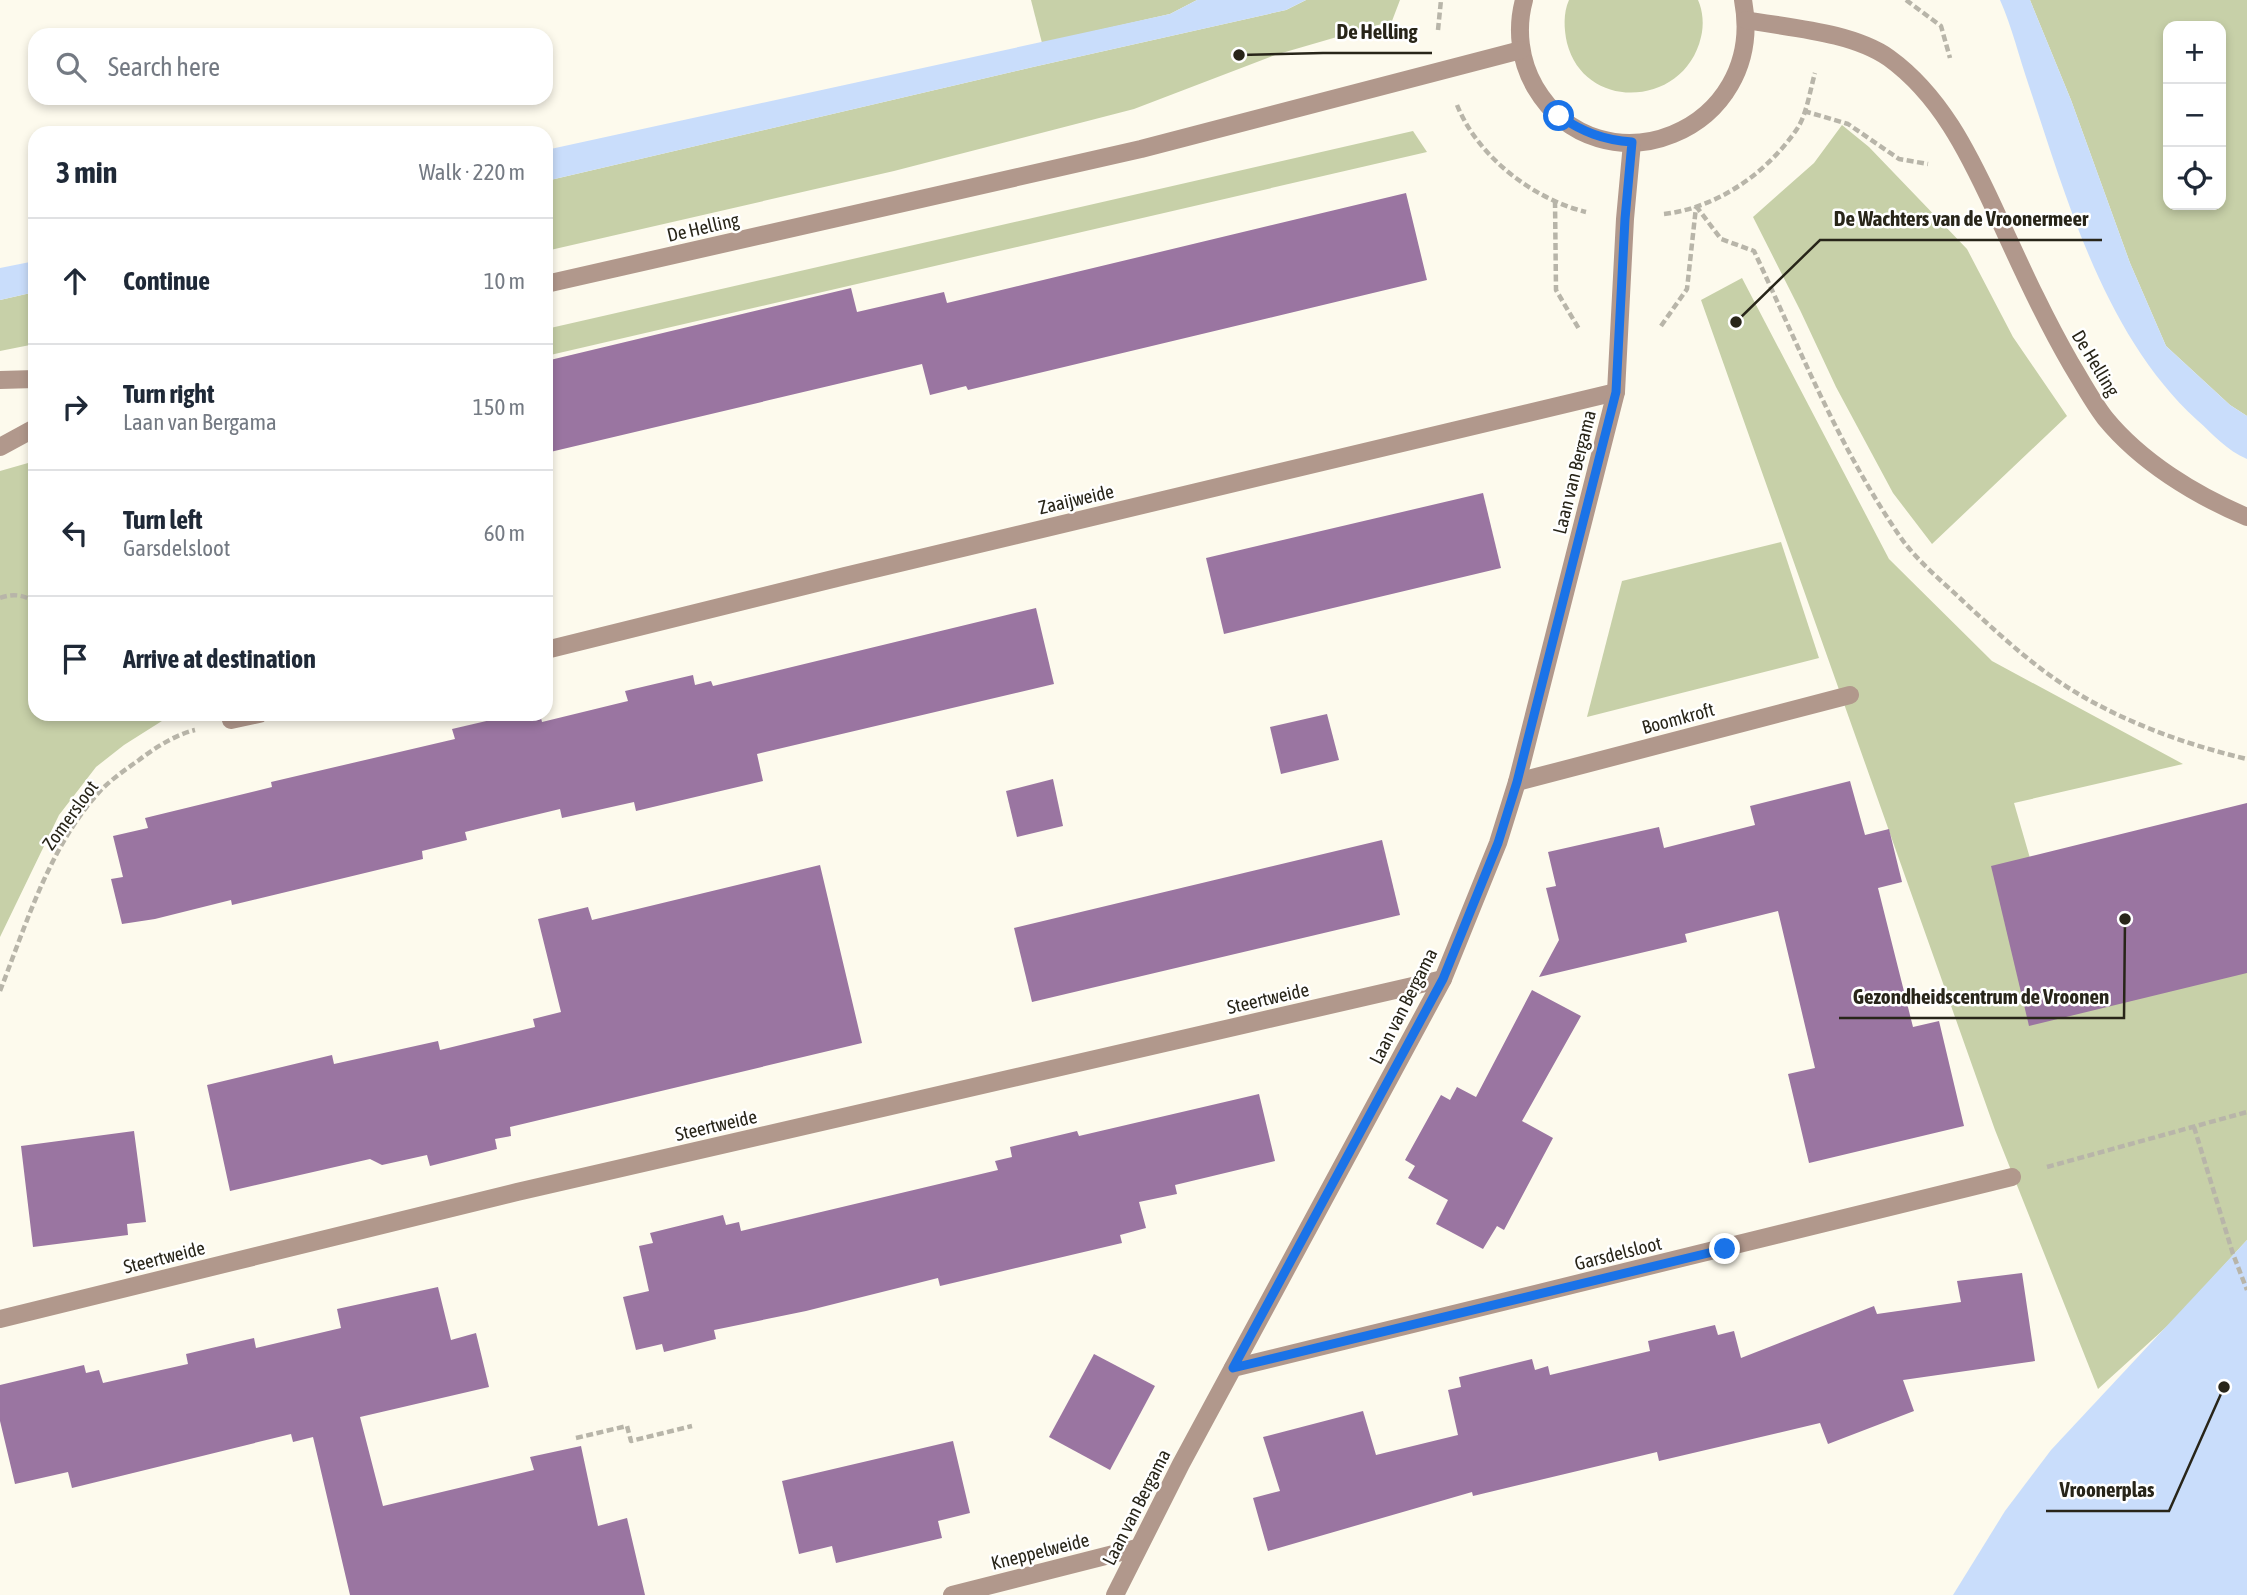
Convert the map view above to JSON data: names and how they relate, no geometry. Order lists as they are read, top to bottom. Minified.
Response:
{"streets":{"street":["De Helling","Laan van Bergama","Zaaijweide","Boomkroft","Steertweide","Garsdelsloot","Kneppelweide"],"path":["Zomersloot"]},"crossings":[["Laan van Bergama","Zaaijweide"],["Laan van Bergama","Boomkroft"],["Laan van Bergama","Steertweide"],["Laan van Bergama","Garsdelsloot"],["Laan van Bergama","Kneppelweide"]],"places":["De Helling","De Wachters van de Vroonermeer","Gezondheidscentrum de Vroonen","Vroonerplas"],"page":{"map_buttons":["+","−"],"search":"Search here","heading":["3 min","Walk · 220 m"],"list":[["Continue","10 m"],["Turn right","Laan van Bergama","150 m"],["Turn left","Garsdelsloot","60 m"],"Arrive at destination"]}}
